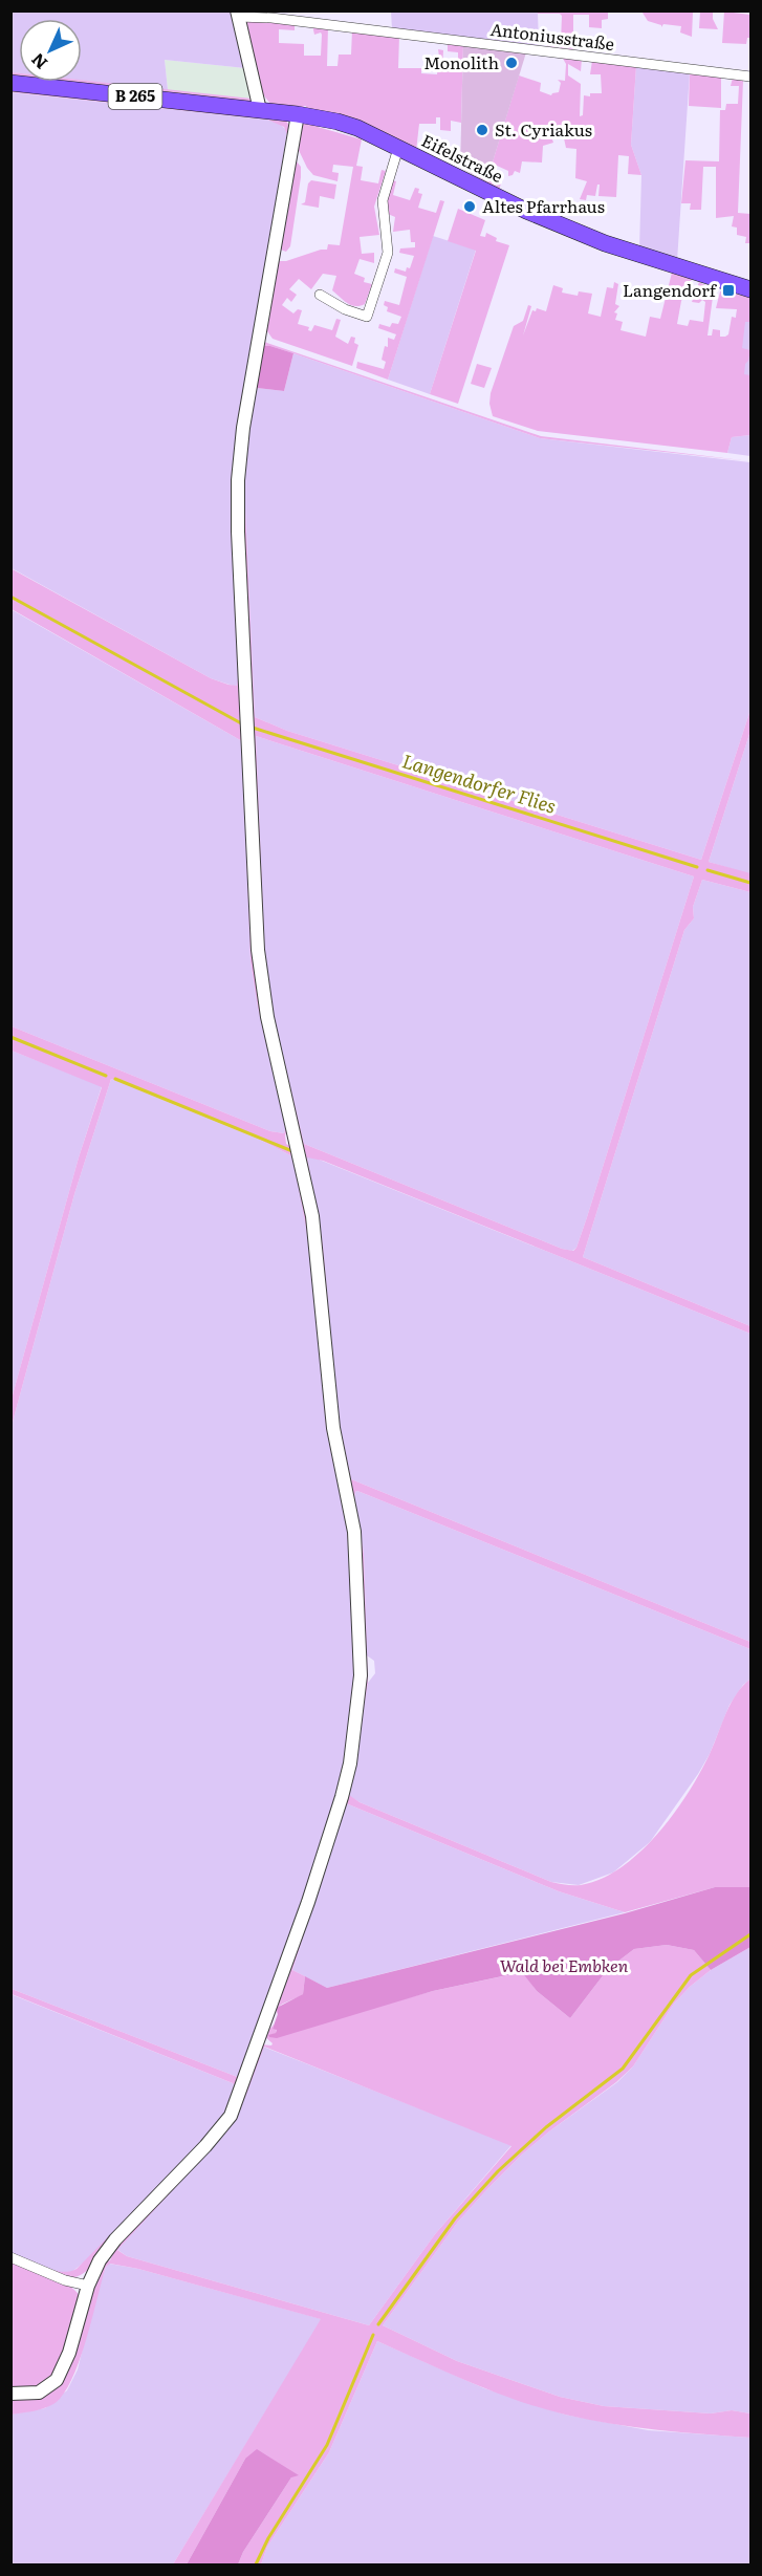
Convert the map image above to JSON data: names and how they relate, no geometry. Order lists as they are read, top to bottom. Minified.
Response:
{"streets":{"main road":["B 265","Eifelstraße"],"street":["Antoniusstraße"]},"crossings":[["B 265","Eifelstraße"]],"water":["Langendorfer Flies"],"parks":["Wald bei Embken"],"places":{"other":["Monolith","St. Cyriakus","Altes Pfarrhaus"],"transit":["Langendorf"]},"north":"bottom left"}
